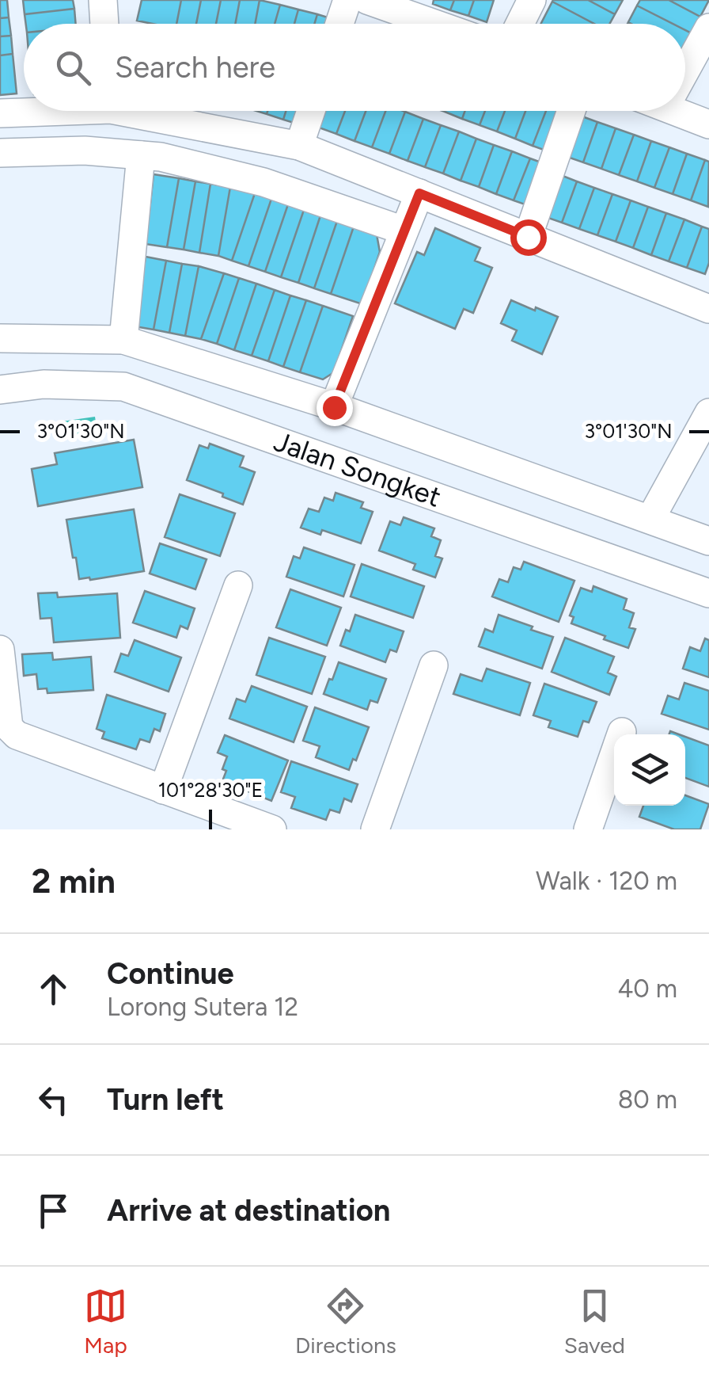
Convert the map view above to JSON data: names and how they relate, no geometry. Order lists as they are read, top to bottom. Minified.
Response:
{"streets":{"street":["Jalan Songket"]},"page":{"search":"Search here","heading":["2 min","Walk · 120 m"],"list":[["Continue","Lorong Sutera 12","40 m"],["Turn left","80 m"],"Arrive at destination"],"nav":["Map","Directions","Saved"]},"coordinates":["3°01'30\"N","101°28'30\"E"]}
